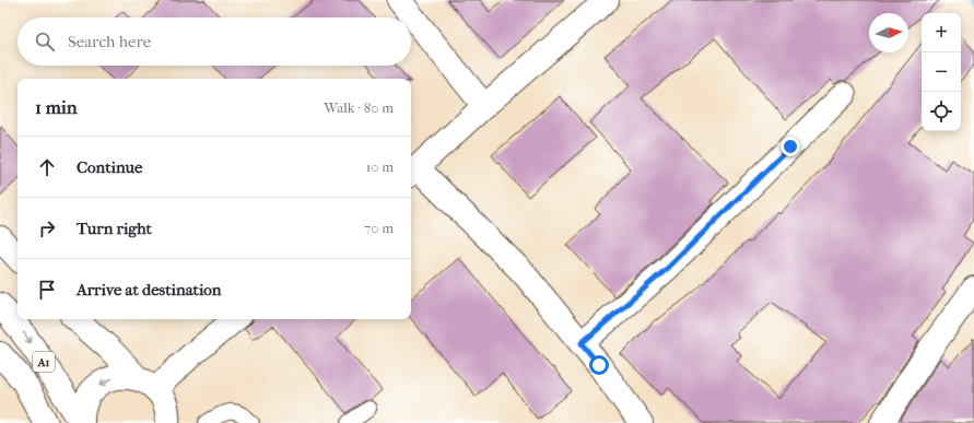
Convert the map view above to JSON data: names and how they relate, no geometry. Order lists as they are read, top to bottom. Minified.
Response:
{"streets":{"main road":["A1"]},"north":"right","page":{"map_buttons":["+","−"],"search":"Search here","heading":["1 min","Walk · 80 m"],"list":[["Continue","10 m"],["Turn right","70 m"],"Arrive at destination"]}}
